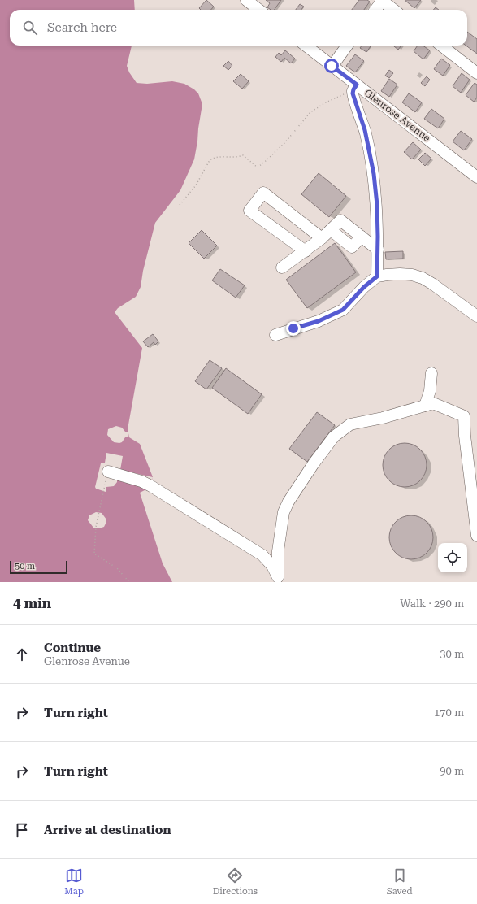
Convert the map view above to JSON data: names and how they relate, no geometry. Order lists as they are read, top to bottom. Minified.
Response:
{"streets":{"street":["Glenrose Avenue"]},"scale_bar":"50 m","page":{"search":"Search here","scale":"50 m","heading":["4 min","Walk · 290 m"],"list":[["Continue","Glenrose Avenue","30 m"],["Turn right","170 m"],["Turn right","90 m"],"Arrive at destination"],"nav":["Map","Directions","Saved"]}}
